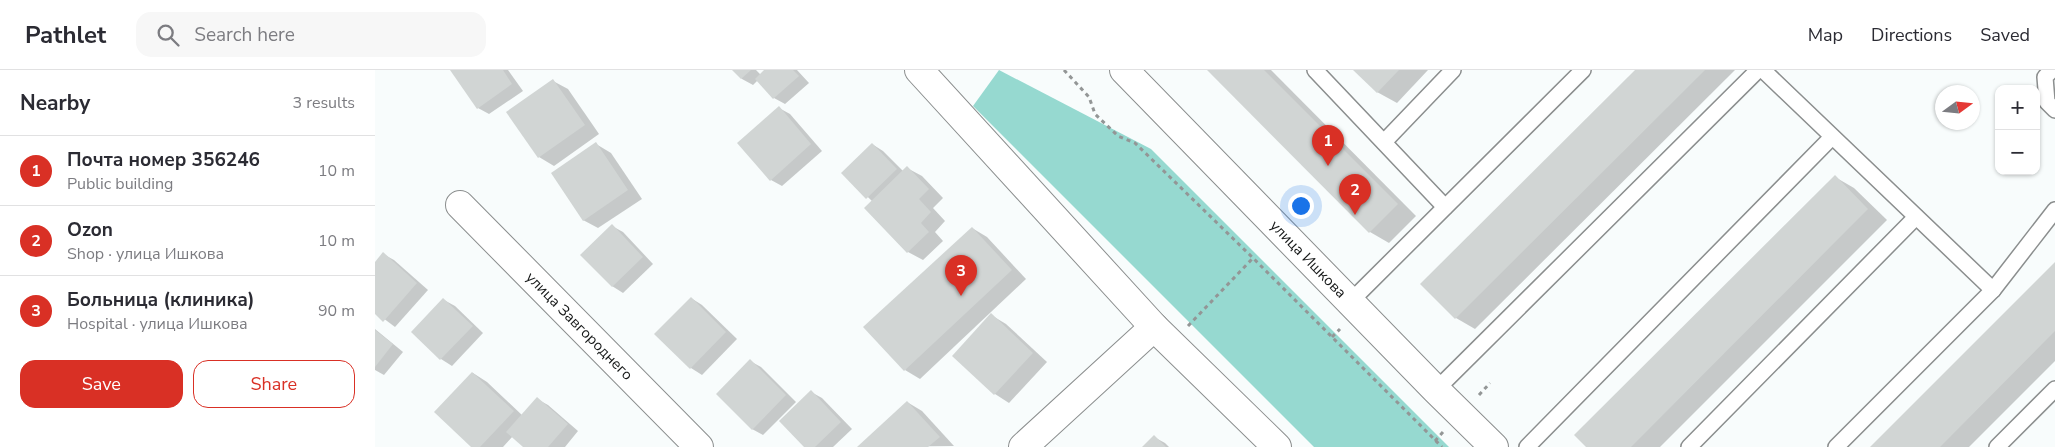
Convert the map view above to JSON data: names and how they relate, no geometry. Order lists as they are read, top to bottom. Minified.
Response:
{"streets":{"street":["улица Ишкова","улица Завгороднего"]},"north":"right","page":{"header":"Pathlet","search":"Search here","nav":["Map","Directions","Saved"],"heading":["Nearby","3 results"],"map_buttons":["+","−"],"pins":["1","2","3"],"list":[{"mark":"1","name":"Почта номер 356246","note":"Public building","value":"10 m"},{"mark":"2","name":"Ozon","note":"Shop · улица Ишкова","value":"10 m"},{"mark":"3","name":"Больница (клиника)","note":"Hospital · улица Ишкова","value":"90 m"}],"buttons":["Save","Share"]}}
